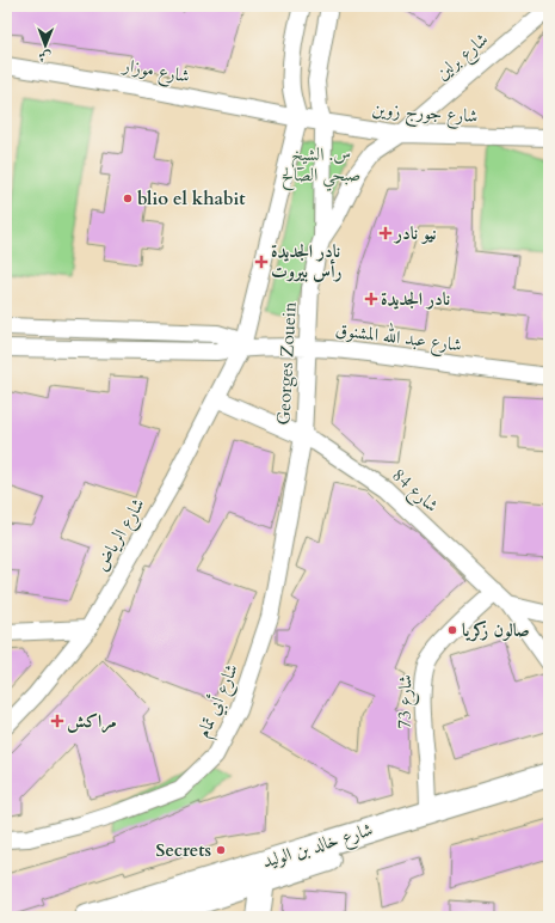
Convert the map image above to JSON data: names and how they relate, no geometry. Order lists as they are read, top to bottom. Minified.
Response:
{"streets":{"main road":["شارع خالد بن الوليد"],"street":["شارع برلين","شارع موزار","شارع جورج زوين","شارع عبد الله المشنوق","Georges Zouein","شارع 84","شارع الرياض","شارع أبي تمام","شارع 73"]},"crossings":[["شارع برلين","شارع جورج زوين"],["شارع برلين","Georges Zouein"],["شارع موزار","شارع جورج زوين"],["شارع موزار","شارع الرياض"],["شارع جورج زوين","Georges Zouein"],["شارع جورج زوين","شارع الرياض"],["شارع عبد الله المشنوق","Georges Zouein"],["شارع عبد الله المشنوق","شارع الرياض"],["Georges Zouein","شارع 84"],["Georges Zouein","شارع أبي تمام"],["شارع 84","شارع الرياض"],["شارع 84","شارع أبي تمام"],["شارع 84","شارع 73"],["شارع 73","شارع خالد بن الوليد"]],"parks":["س. الشيخ صبحي الصالح"],"places":{"other":["blio el khabit","صالون زكريا","Secrets"],"health":["نيو نادر","نادر الجديدة رأس بيروت","نادر الجديدة","مراكش"]},"north":"bottom"}
